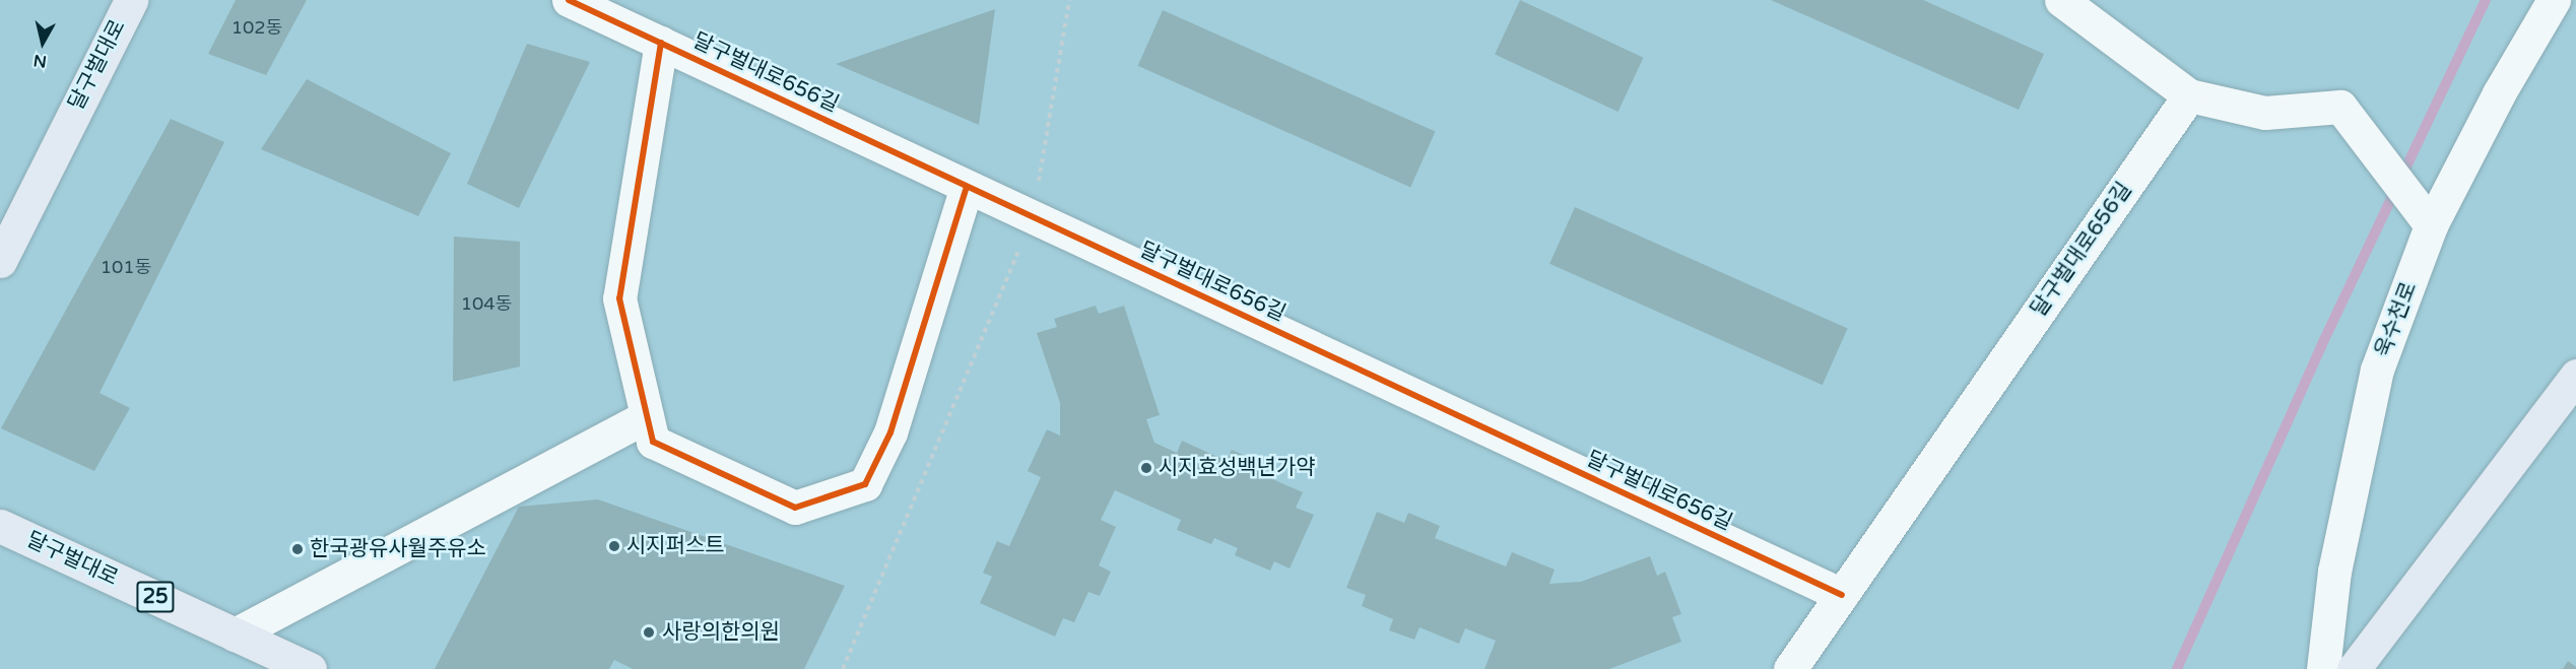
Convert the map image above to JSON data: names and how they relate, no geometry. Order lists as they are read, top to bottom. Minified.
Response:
{"streets":{"main road":["달구벌대로","25"],"street":["달구벌대로656길","욱수천로"]},"places":["시지효성백년가약","시지퍼스트","한국광유사월주유소","사랑의한의원"],"house_numbers":["102동","101동","104동"],"north":"bottom"}
